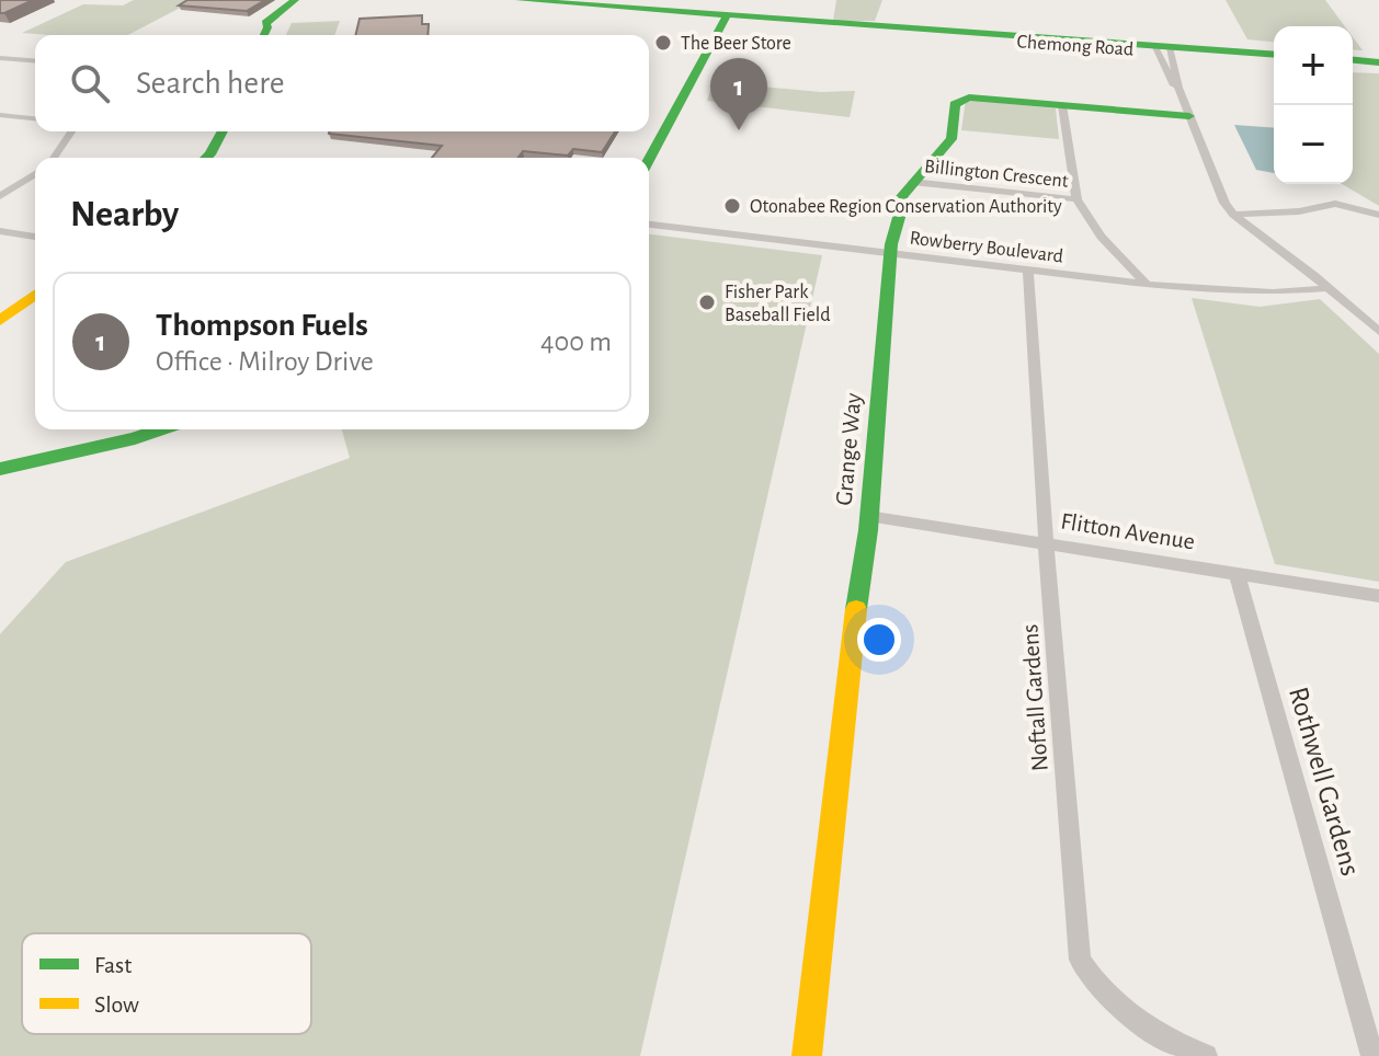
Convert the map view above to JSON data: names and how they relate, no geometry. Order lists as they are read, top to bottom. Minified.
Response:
{"streets":{"street":["Chemong Road","Billington Crescent","Rowberry Boulevard","Grange Way","Flitton Avenue","Noftall Gardens","Rothwell Gardens"]},"crossings":[["Billington Crescent","Grange Way"],["Rowberry Boulevard","Grange Way"],["Rowberry Boulevard","Noftall Gardens"],["Grange Way","Flitton Avenue"],["Flitton Avenue","Noftall Gardens"],["Flitton Avenue","Rothwell Gardens"]],"places":["The Beer Store","Otonabee Region Conservation Authority","Fisher Park Baseball Field"],"legend":["Fast","Slow"],"page":{"map_buttons":["+","−"],"search":"Search here","pins":"1","heading":"Nearby","list":[{"mark":"1","name":"Thompson Fuels","note":"Office · Milroy Drive","value":"400 m"}]}}
